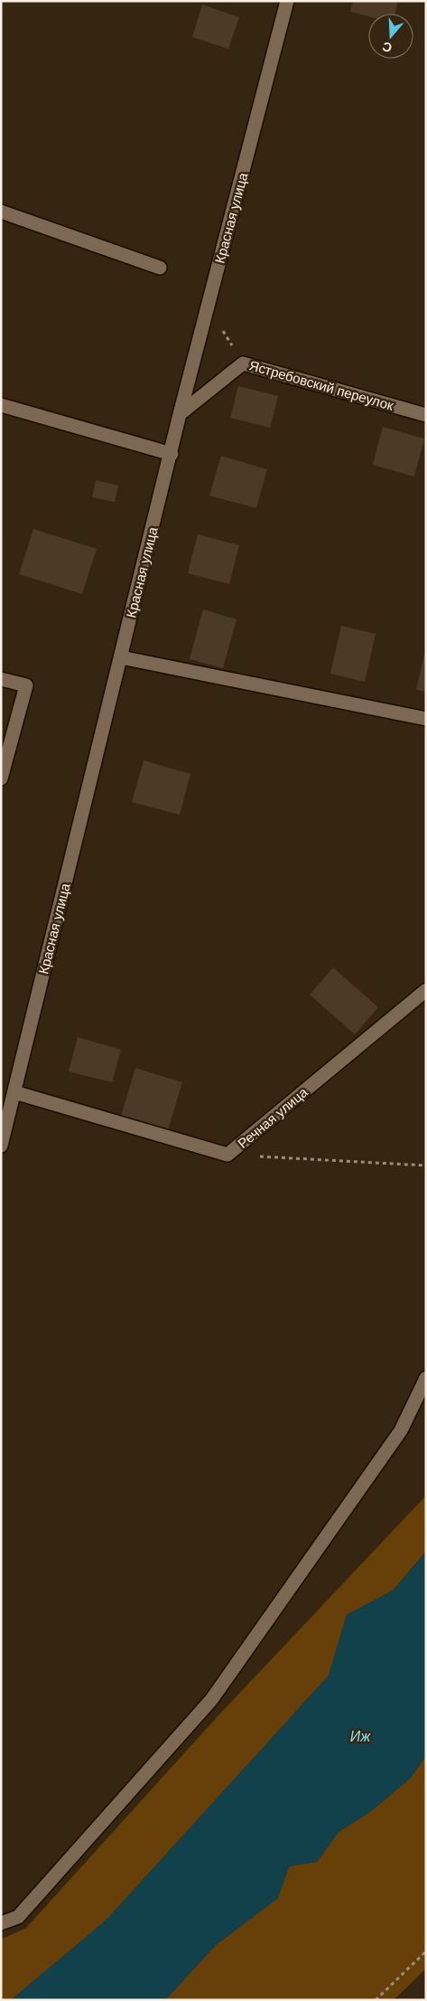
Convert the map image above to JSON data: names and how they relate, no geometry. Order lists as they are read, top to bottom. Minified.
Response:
{"streets":{"street":["Красная улица","Ястребовский переулок","Речная улица"]},"crossings":[["Красная улица","Ястребовский переулок"],["Красная улица","Речная улица"]],"water":["Иж"],"north":"bottom"}
